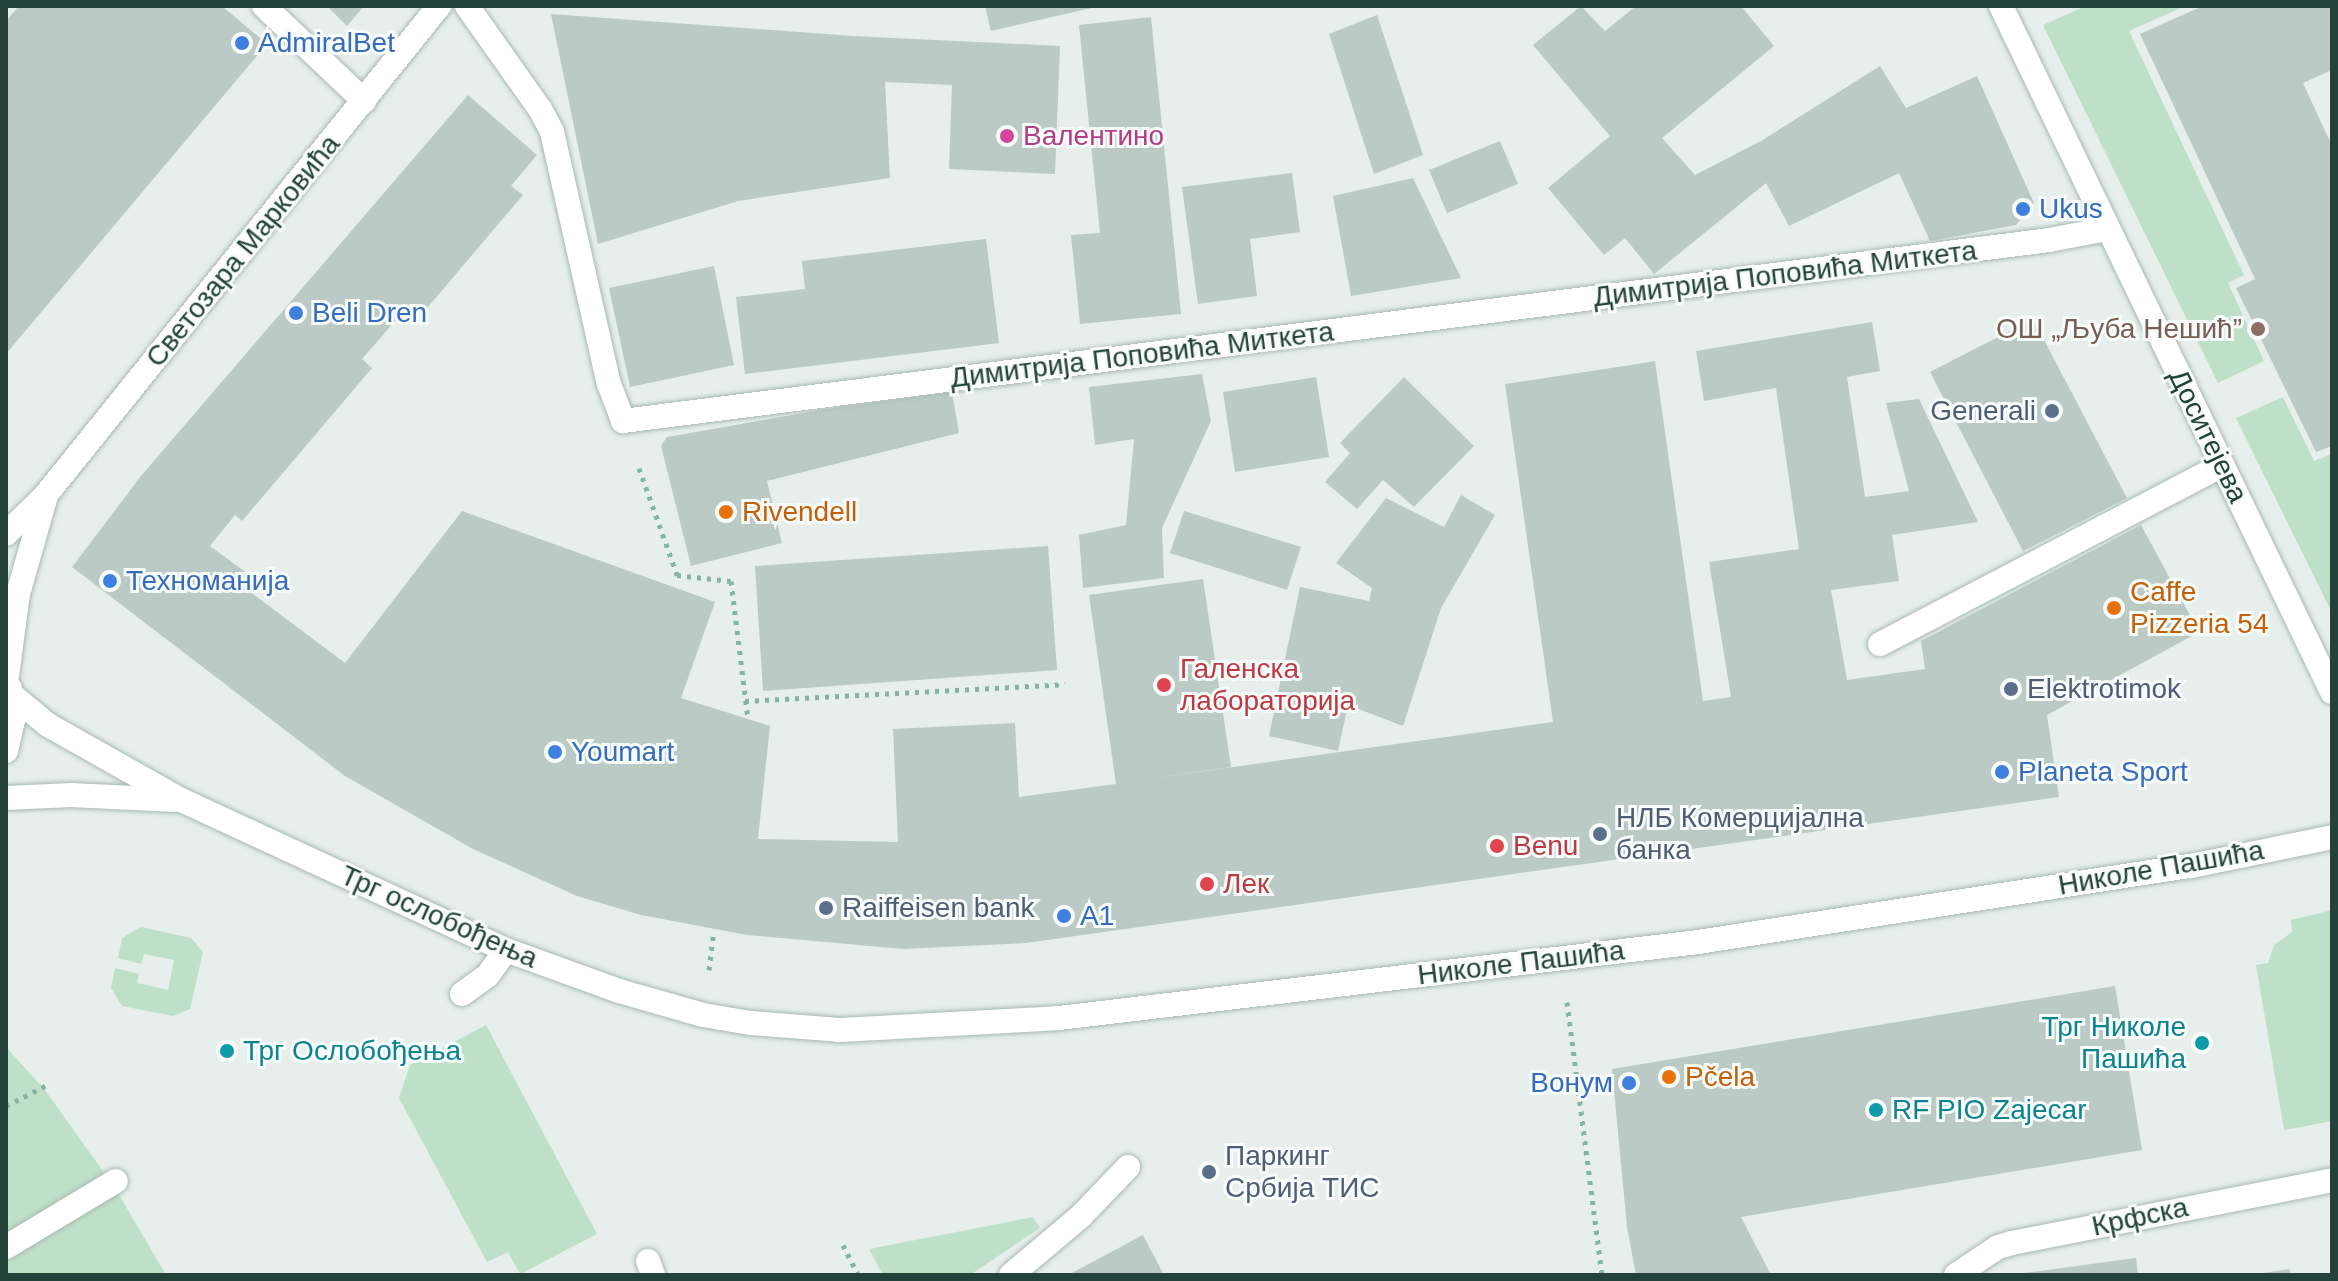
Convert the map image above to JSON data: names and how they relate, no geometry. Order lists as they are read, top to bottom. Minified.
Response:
{"streets":{"street":["Светозара Марковића","Димитрија Поповића Миткета","Доситејева","Николе Пашића","Трг ослобођења","Крфска"]},"crossings":[["Светозара Марковића","Трг ослобођења"],["Димитрија Поповића Миткета","Доситејева"],["Николе Пашића","Трг ослобођења"]],"places":["AdmiralBet","Валентино","Ukus","Beli Dren","ОШ „Љуба Нешић”","Generali","Rivendell","Техноманија","Caffe Pizzeria 54","Галенска лабораторија","Elektrotimok","Youmart","Planeta Sport","НЛБ Комерцијална банка","Benu","Лек","Raiffeisen bank","A1","Трг Николе Пашића","Трг Ослобођења","Pčela","Вонум","RF PIO Zajecar","Паркинг Србија ТИС"]}
